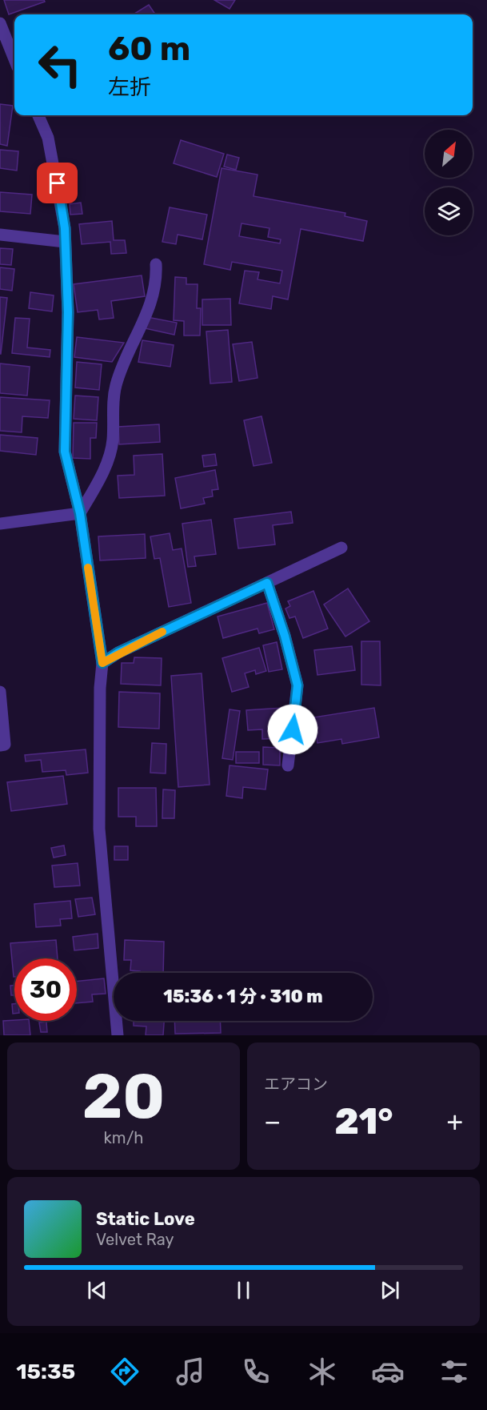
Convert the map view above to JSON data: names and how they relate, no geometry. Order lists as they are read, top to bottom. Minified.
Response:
{"north":"top right","page":{"turn":["60 m","左折"],"limit":"30","trip":"15:36 · 1 分 · 310 m","tile":[["20","km/h"],"エアコン"],"heat":["−","21°","+"],"song":["Static Love","Velvet Ray"],"tabs":"15:35"}}
